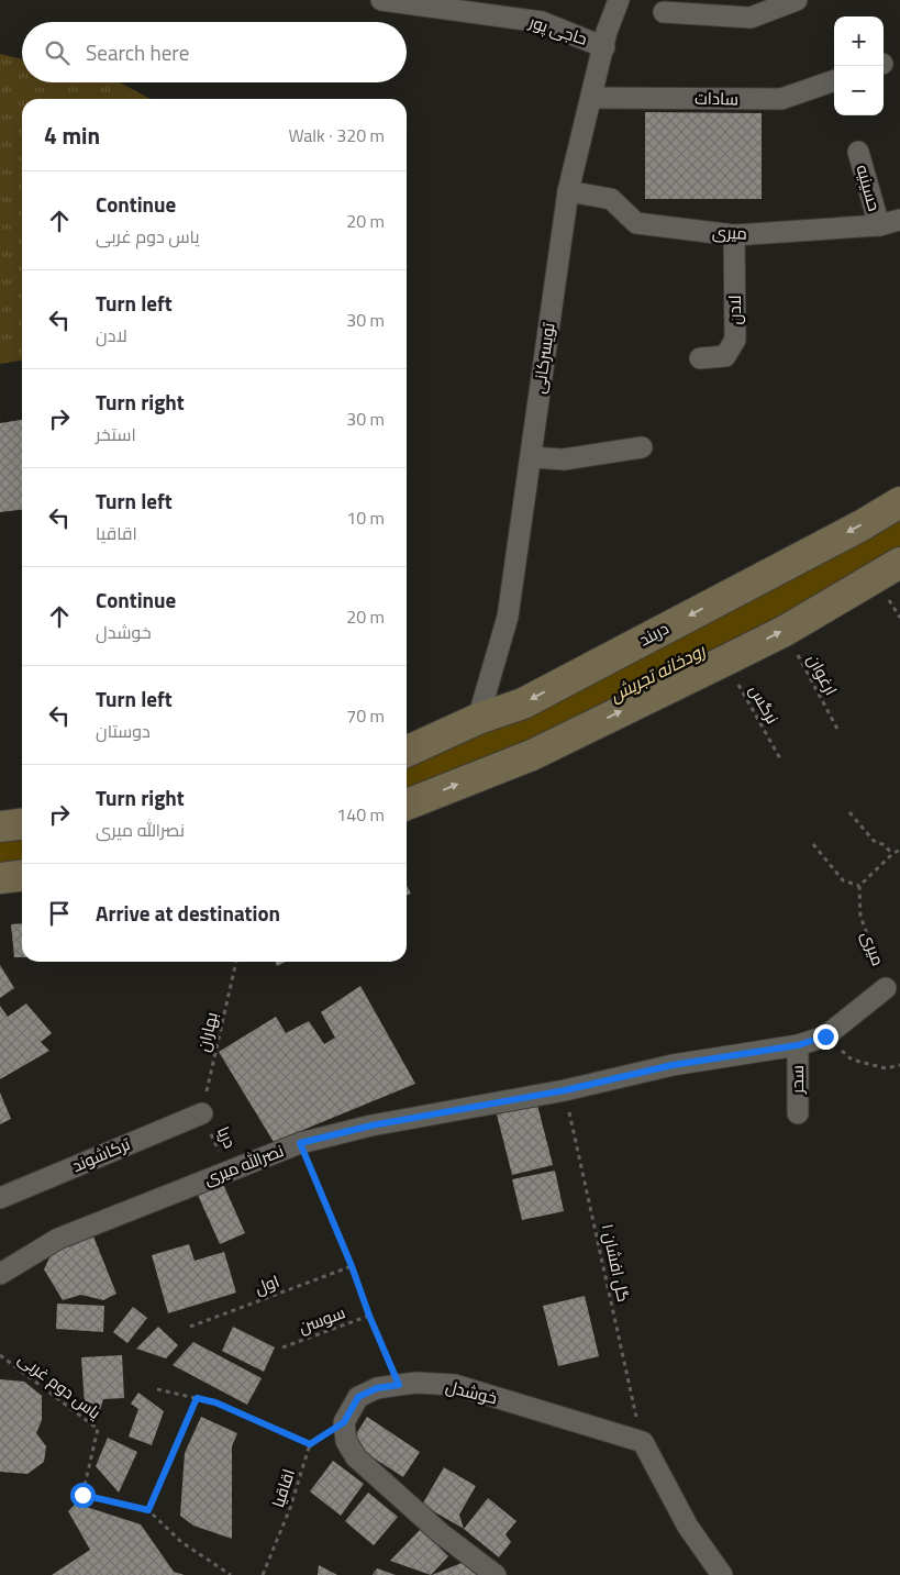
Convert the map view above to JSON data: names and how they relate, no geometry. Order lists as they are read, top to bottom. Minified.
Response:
{"streets":{"main road":["دربند"],"street":["حاجی پور","سادات","حسینیه","میری","لادن","تویسرکانی","سحر","ترکاشوند","نصرالله میری","خوشدل"],"path":["ارغوان","نرگس","بهاران","دریا","گل افشان ۱","اول","سوسن","یاس دوم غربی","اقاقیا"]},"crossings":[["حاجی پور","تویسرکانی"],["سادات","تویسرکانی"],["حسینیه","میری"],["میری","لادن"],["میری","تویسرکانی"],["میری","نصرالله میری"],["تویسرکانی","دربند"],["بهاران","دریا"],["بهاران","ترکاشوند"],["سحر","نصرالله میری"],["دریا","ترکاشوند"],["دریا","نصرالله میری"],["نصرالله میری","گل افشان ۱"],["گل افشان ۱","خوشدل"]],"water":["رودخانه تجریش"],"page":{"map_buttons":["+","−"],"search":"Search here","heading":["4 min","Walk · 320 m"],"list":[["Continue","یاس دوم غربی","20 m"],["Turn left","لادن","30 m"],["Turn right","استخر","30 m"],["Turn left","اقاقیا","10 m"],["Continue","خوشدل","20 m"],["Turn left","دوستان","70 m"],["Turn right","نصرالله میری","140 m"],"Arrive at destination"]}}
